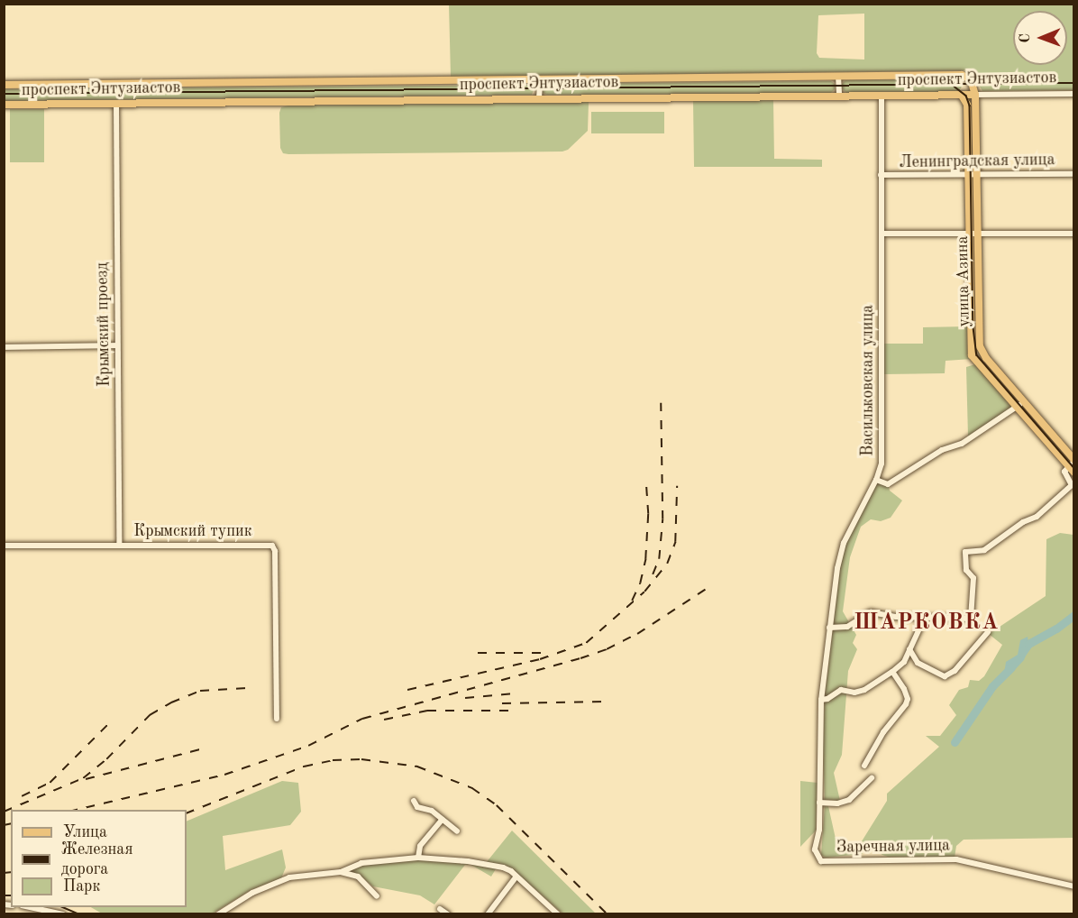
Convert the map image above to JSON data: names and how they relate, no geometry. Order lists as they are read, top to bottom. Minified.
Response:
{"streets":{"main road":["проспект Энтузиастов","улица Азина"],"street":["Ленинградская улица","Крымский проезд","Васильковская улица","Крымский тупик","Заречная улица"]},"crossings":[["проспект Энтузиастов","улица Азина"],["проспект Энтузиастов","Крымский проезд"],["проспект Энтузиастов","Васильковская улица"],["Ленинградская улица","улица Азина"],["Ленинградская улица","Васильковская улица"],["Крымский проезд","Крымский тупик"],["Васильковская улица","Заречная улица"]],"districts":["ШАРКОВКА"],"legend":["Улица","Железная дорога","Парк"],"north":"left"}
